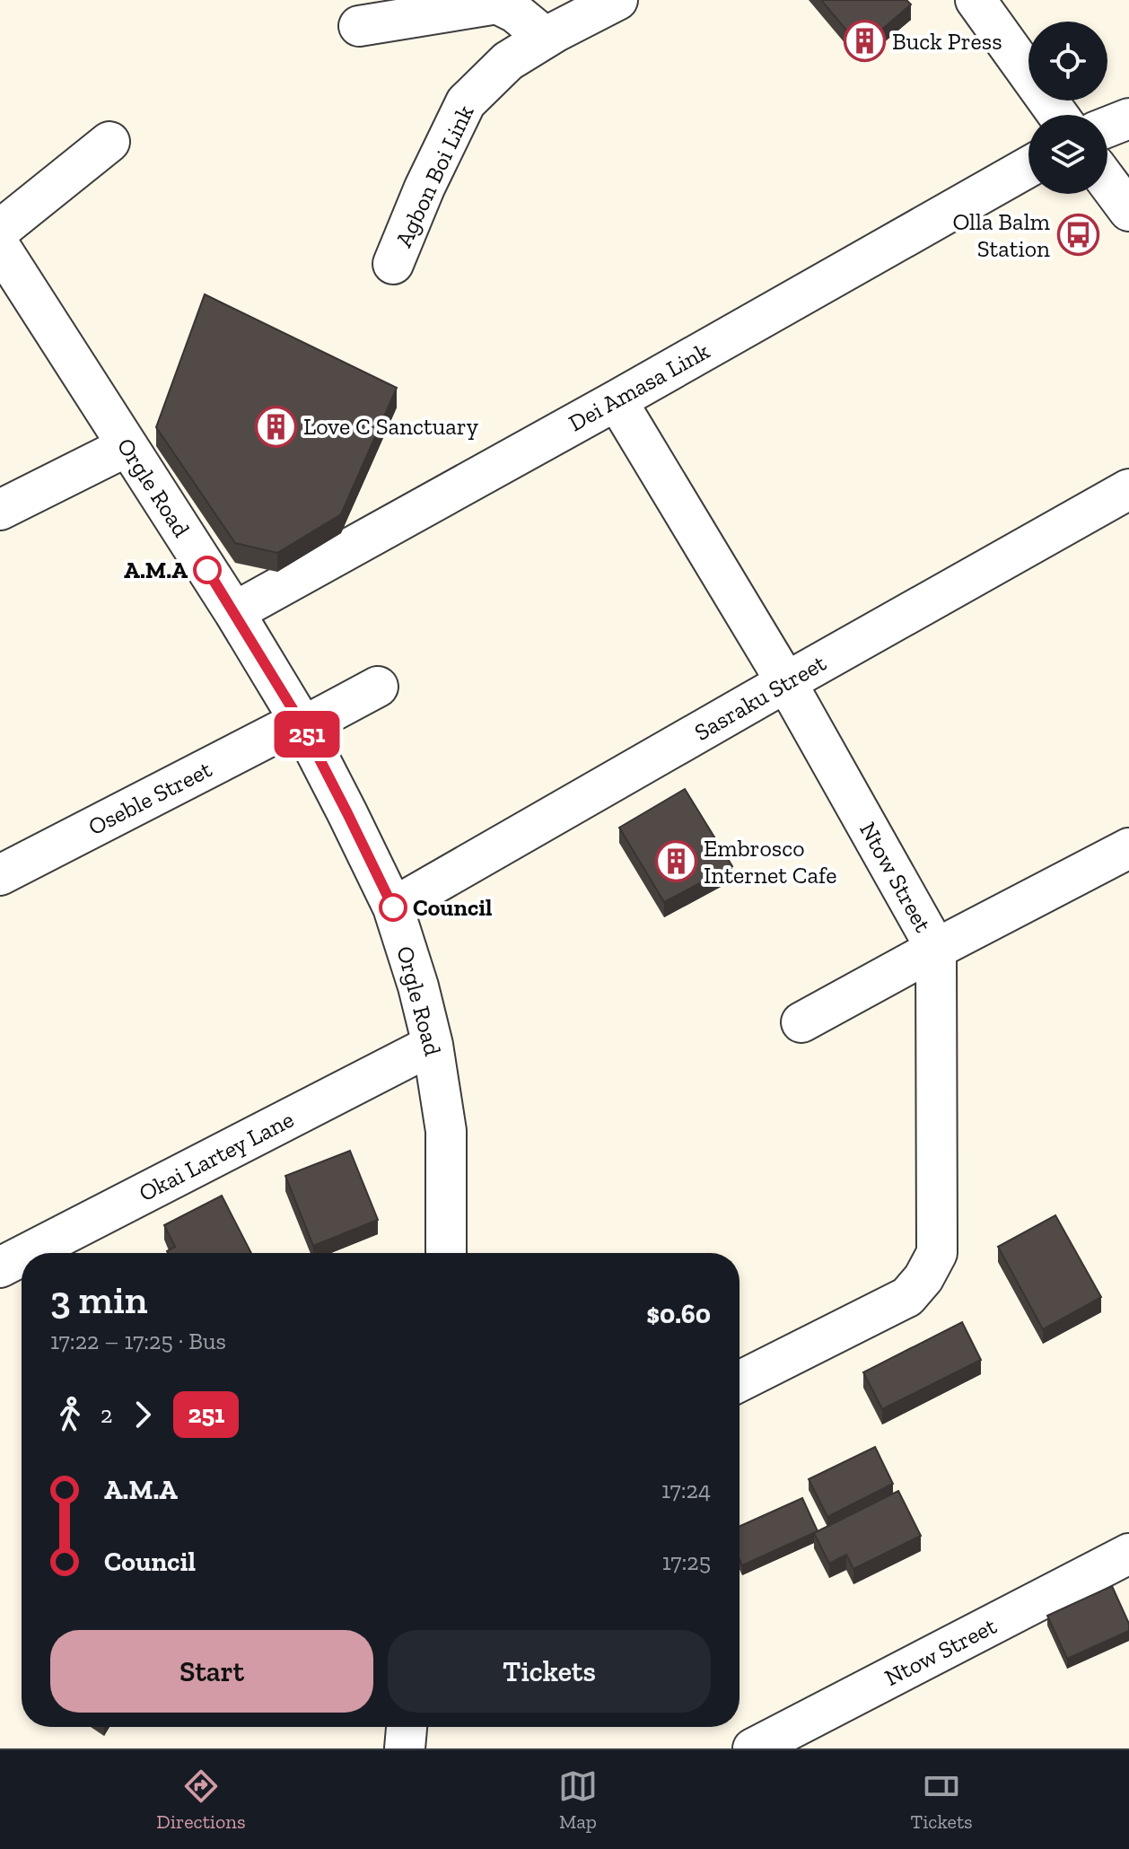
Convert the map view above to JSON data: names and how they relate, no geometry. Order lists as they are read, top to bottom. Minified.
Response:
{"streets":{"street":["Agbon Boi Link","Dei Amasa Link","Orgle Road","Sasraku Street","Oseble Street","Ntow Street","Okai Lartey Lane"]},"crossings":[["Dei Amasa Link","Orgle Road"],["Dei Amasa Link","Ntow Street"],["Orgle Road","Sasraku Street"],["Orgle Road","Oseble Street"],["Orgle Road","Okai Lartey Lane"],["Sasraku Street","Ntow Street"]],"places":{"building":["Buck Press","Love C Sanctuary","Embrosco Internet Cafe"],"bus stop":["Olla Balm Station"],"other":["A.M.A","Council"]},"lines":["bus line 251"],"page":{"on_map":"251","heading":["3 min","17:22 – 17:25 · Bus","$0.60"],"legs":["2","251"],"list":[{"name":"A.M.A","value":"17:24"},{"name":"Council","value":"17:25"}],"buttons":["Start","Tickets"],"tabs":["Directions","Map","Tickets"]}}
